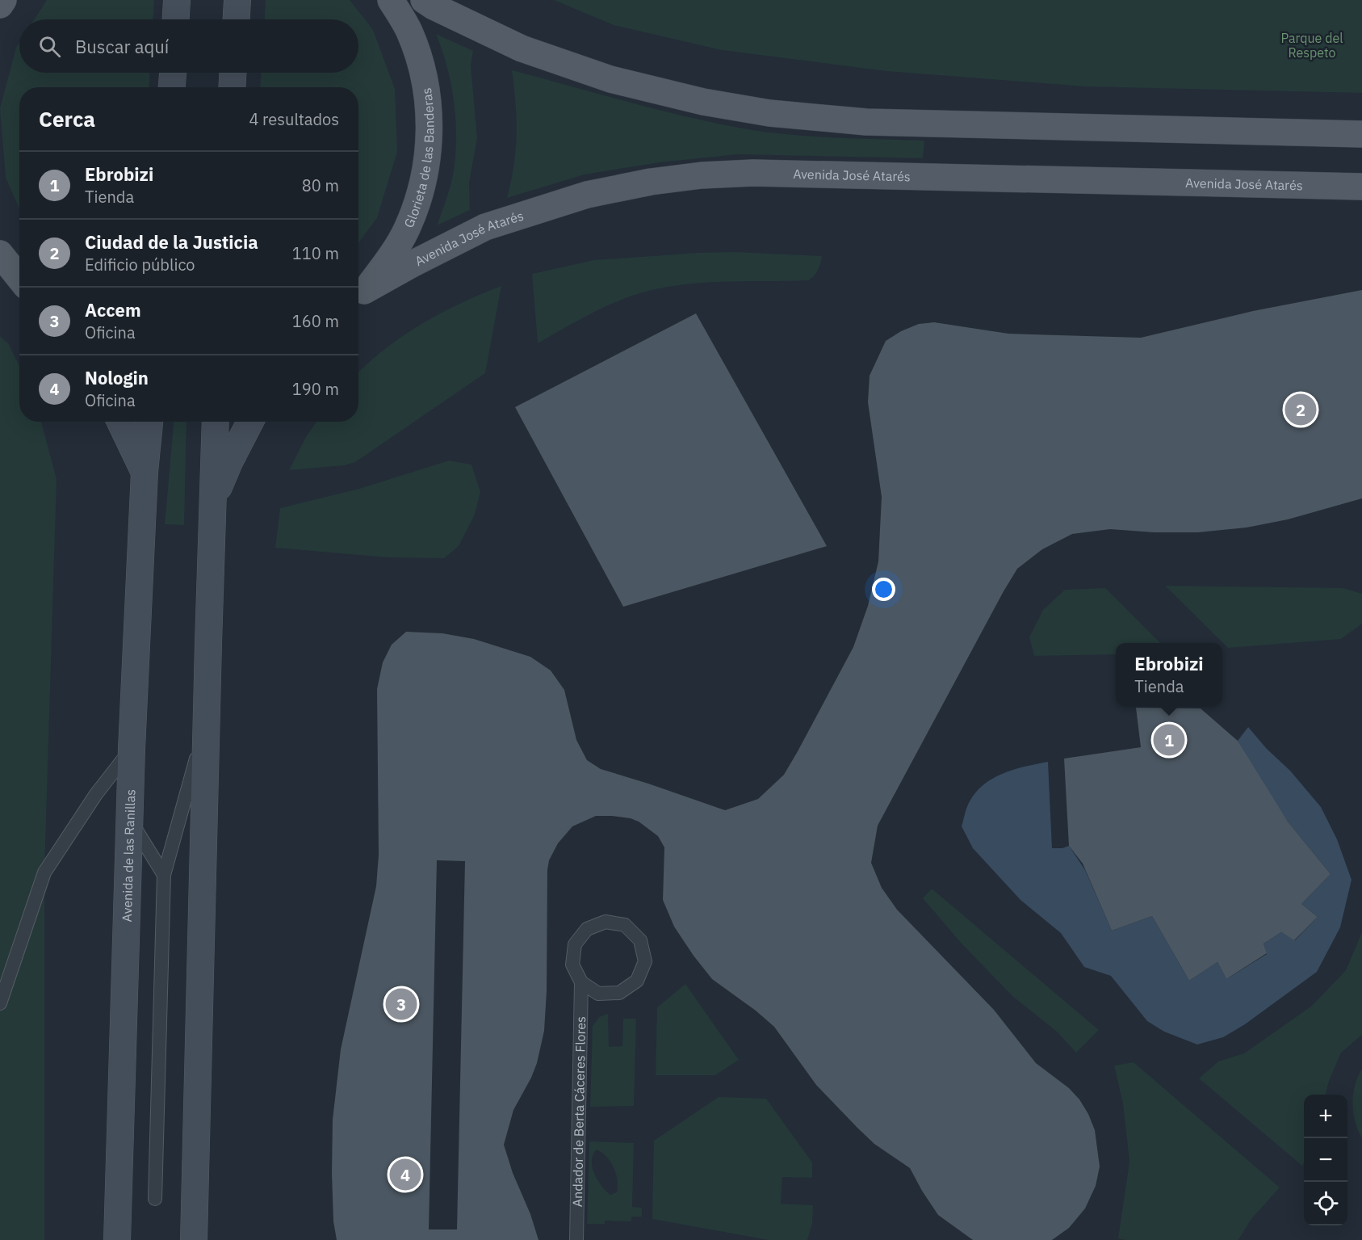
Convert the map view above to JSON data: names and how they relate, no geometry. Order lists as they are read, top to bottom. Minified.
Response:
{"streets":{"main road":["Glorieta de las Banderas","Avenida José Atarés","Avenida de las Ranillas"],"lane":["Andador de Berta Cáceres Flores"]},"crossings":[["Glorieta de las Banderas","Avenida José Atarés"]],"parks":["Parque del Respeto"],"page":{"search":"Buscar aquí","heading":["Cerca","4 resultados"],"list":[{"mark":"1","name":"Ebrobizi","note":"Tienda","value":"80 m"},{"mark":"2","name":"Ciudad de la Justicia","note":"Edificio público","value":"110 m"},{"mark":"3","name":"Accem","note":"Oficina","value":"160 m"},{"mark":"4","name":"Nologin","note":"Oficina","value":"190 m"}],"pins":["2","1","3","4"],"popup":["Ebrobizi","Tienda"],"map_buttons":["+","−"]}}
